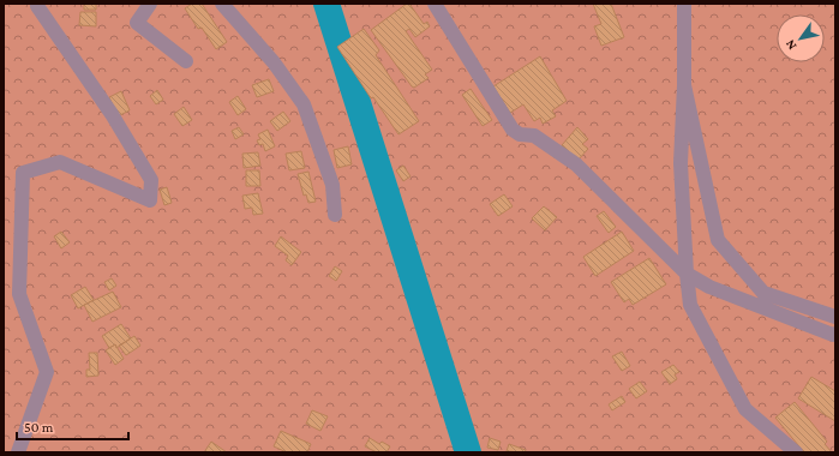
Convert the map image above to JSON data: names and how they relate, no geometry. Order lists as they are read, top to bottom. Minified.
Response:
{"scale_bar":"50 m","north":"bottom left"}
